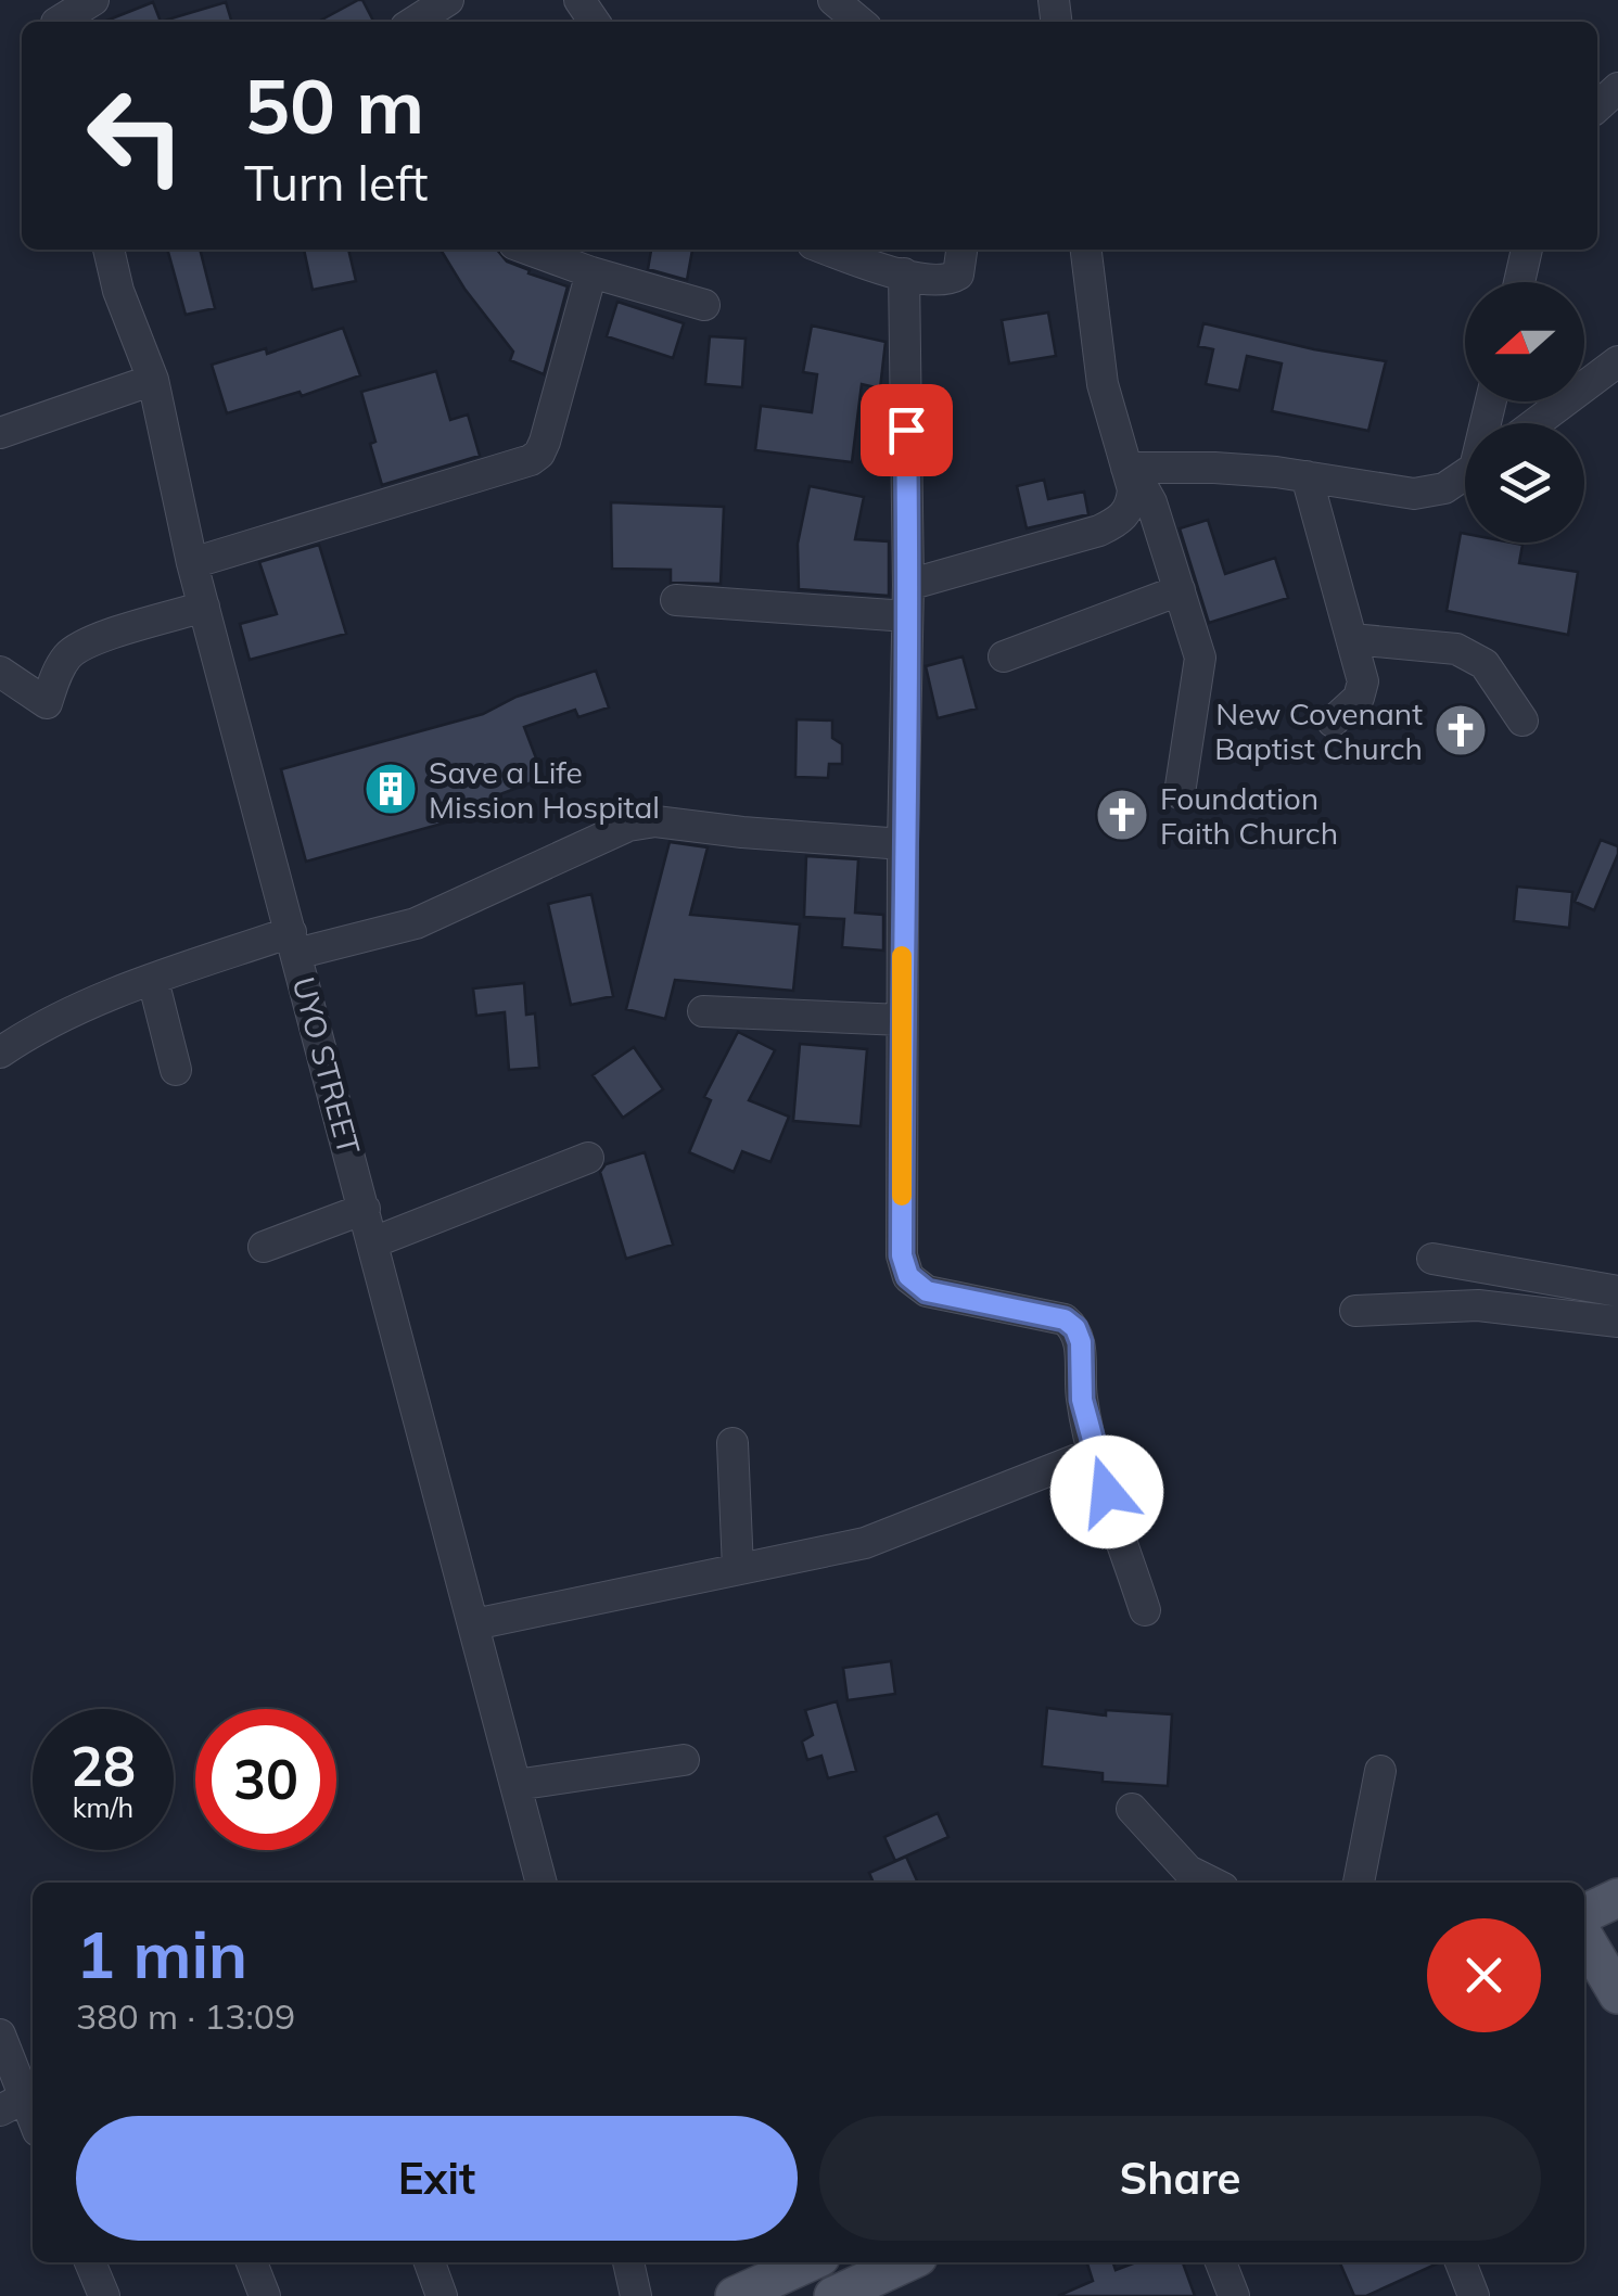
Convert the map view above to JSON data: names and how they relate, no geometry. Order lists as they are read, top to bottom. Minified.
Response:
{"streets":{"street":["UYO STREET"]},"places":{"church":["New Covenant Baptist Church","Foundation Faith Church"],"building":["Save a Life Mission Hospital"]},"north":"left","page":{"turn":["50 m","Turn left"],"speed":"28 km/h","limit":"30","heading":["1 min","380 m · 13:09"],"buttons":["Exit","Share"]}}
